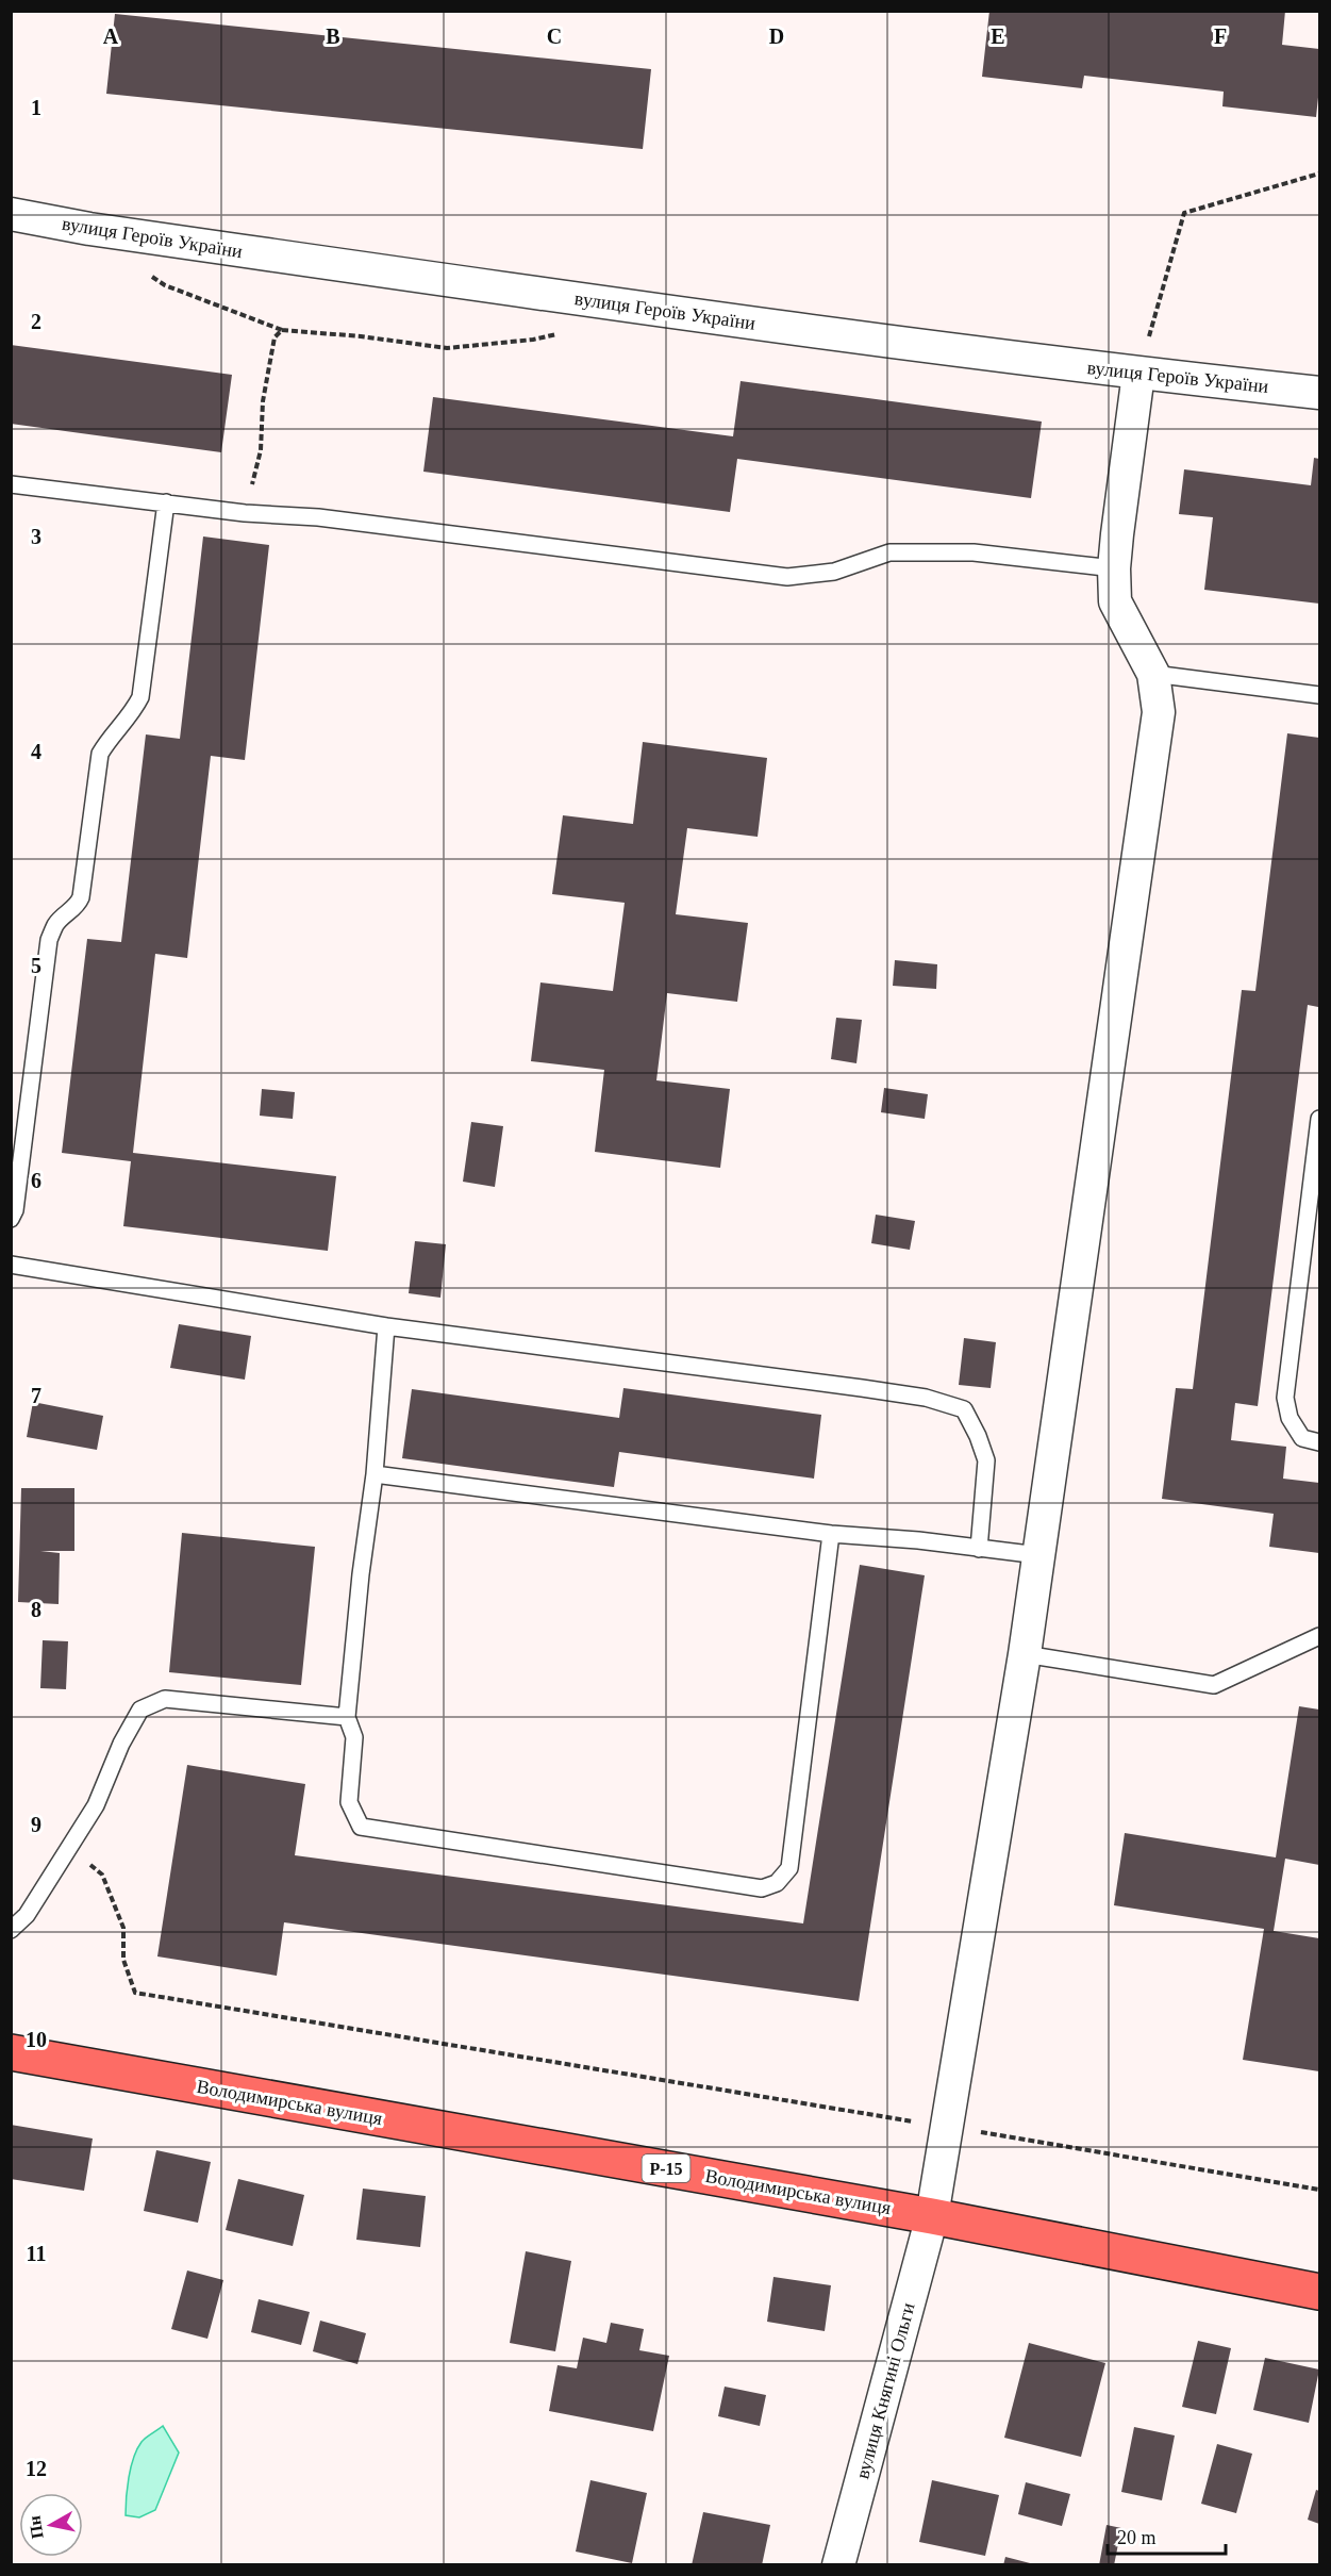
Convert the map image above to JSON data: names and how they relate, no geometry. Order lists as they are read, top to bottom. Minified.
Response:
{"streets":{"main road":["Володимирська вулиця","Р-15"],"street":["вулиця Героїв України","вулиця Княгині Ольги"]},"crossings":[["вулиця Героїв України","вулиця Княгині Ольги"],["Володимирська вулиця","вулиця Княгині Ольги"]],"scale_bar":"20 m","north":"left","grid":{"columns":["A","B","C","D","E","F"],"rows":["1","2","3","4","5","6","7","8","9","10","11","12"]}}
